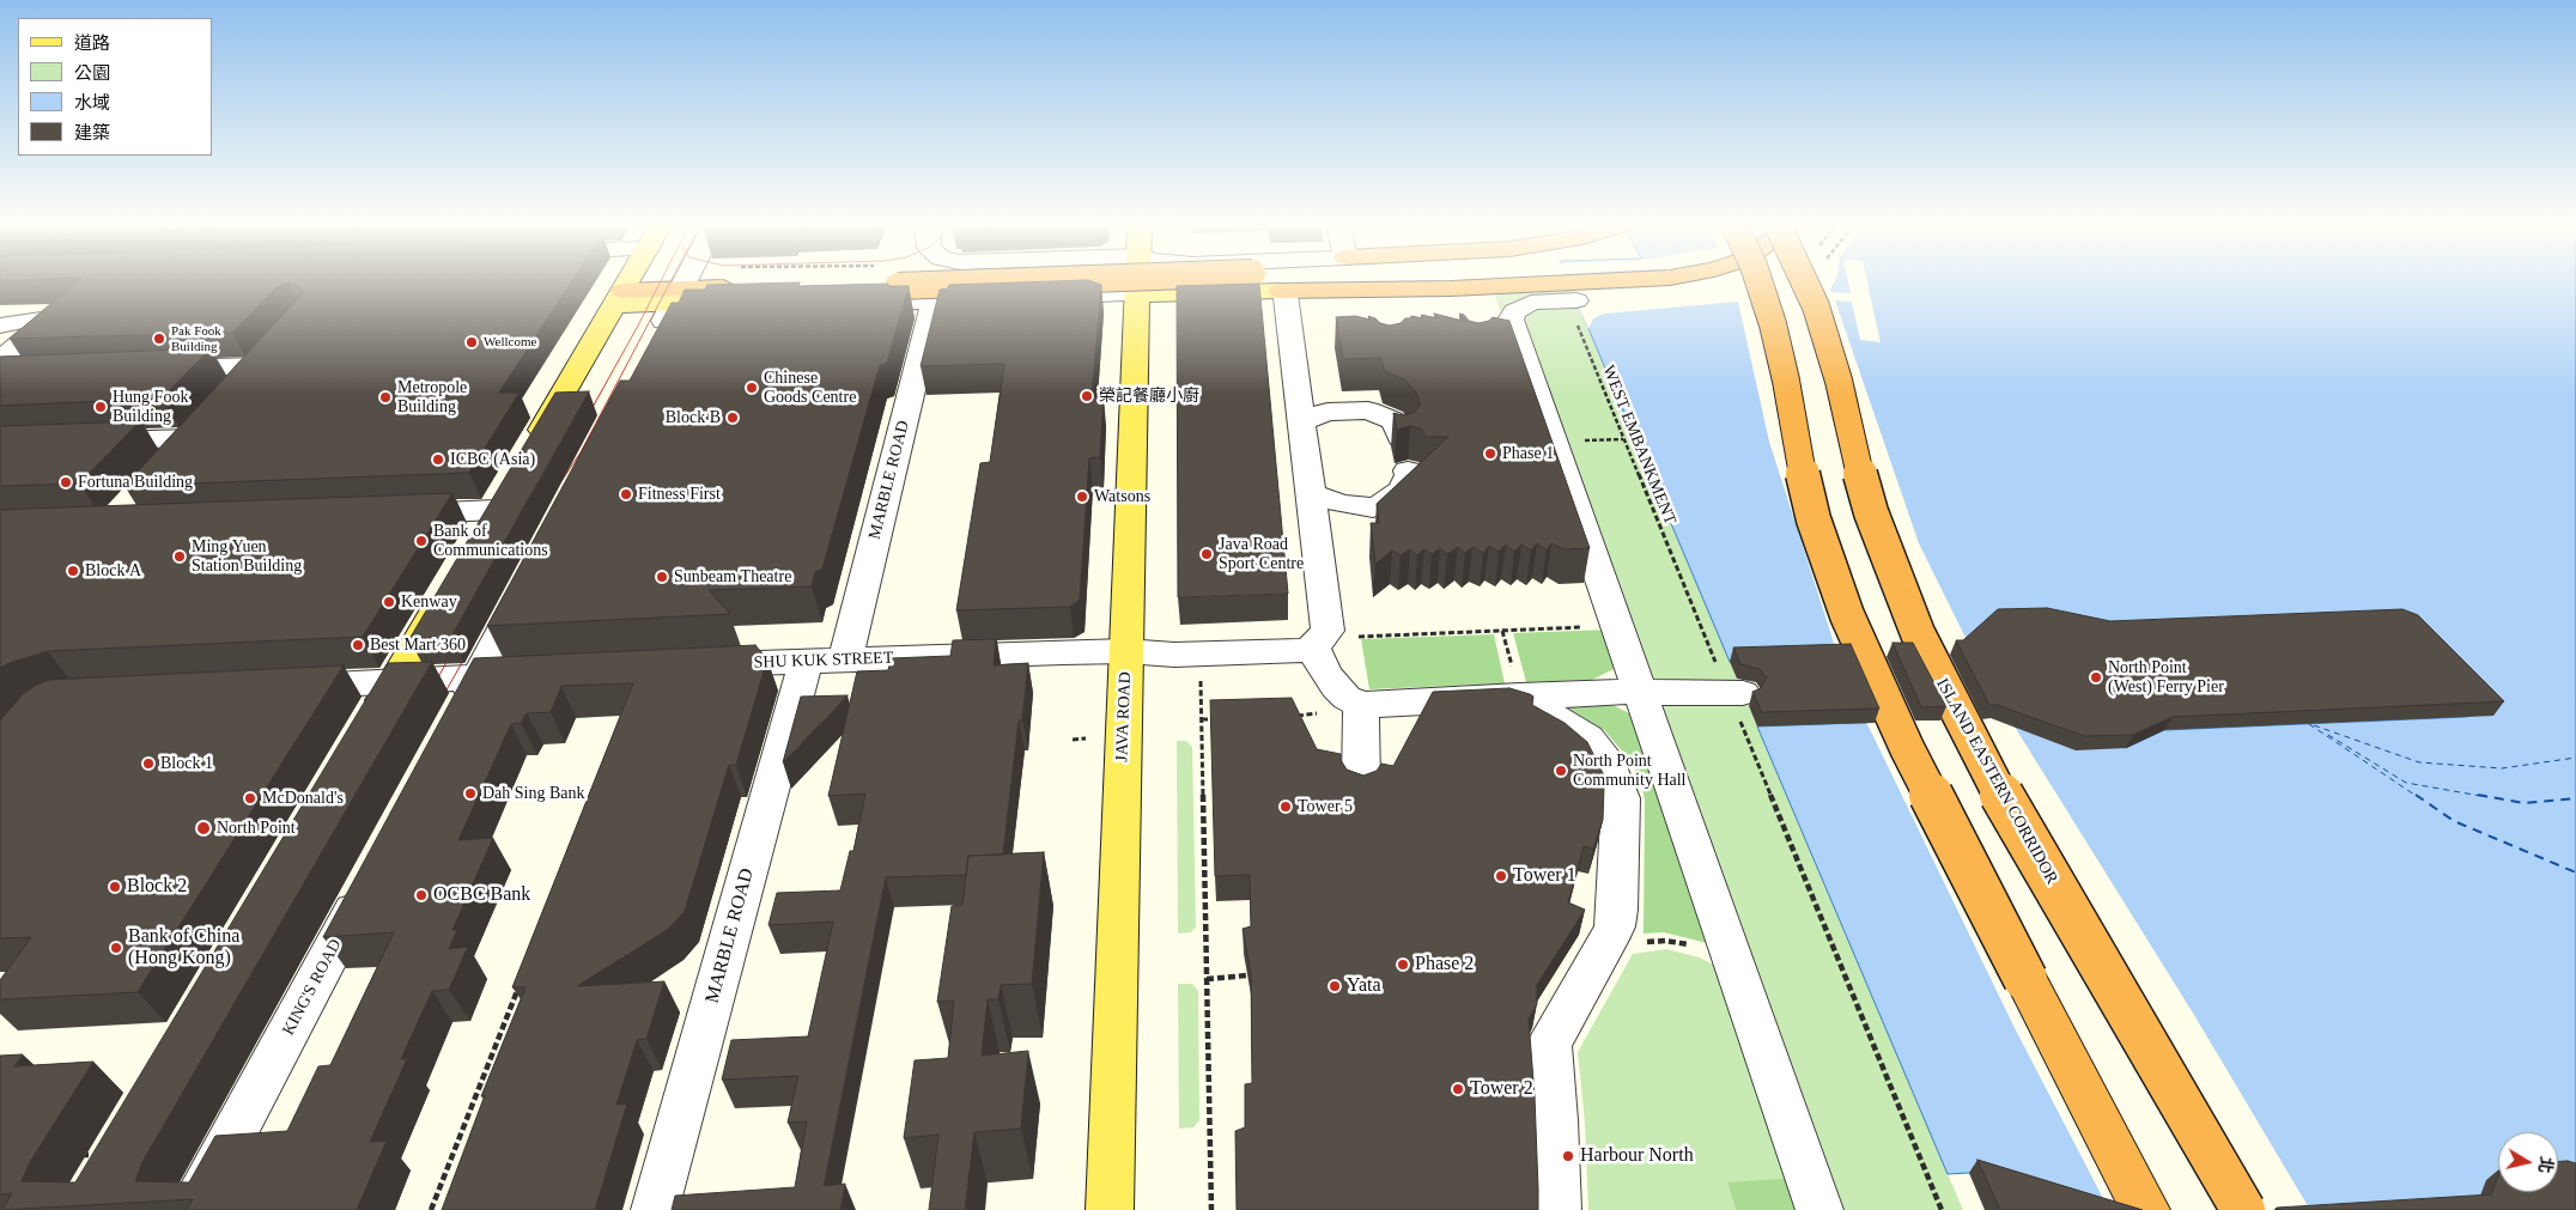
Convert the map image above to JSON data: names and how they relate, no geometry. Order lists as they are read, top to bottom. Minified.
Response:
{"streets":{"highway":["ISLAND EASTERN CORRIDOR"],"main road":["JAVA ROAD"],"street":["MARBLE ROAD","SHU KUK STREET","KING'S ROAD"],"path":["WEST EMBANKMENT"]},"crossings":[["MARBLE ROAD","SHU KUK STREET"],["SHU KUK STREET","JAVA ROAD"]],"places":["Pak Fook Building","Wellcome","Chinese Goods Centre","榮記餐廳小廚","Metropole Building","Hung Fook Building","Block B","Phase 1","ICBC (Asia)","Fortuna Building","Fitness First","Watsons","Bank of Communications","Java Road Sport Centre","Ming Yuen Station Building","Block A","Sunbeam Theatre","Kenway","Best Mart 360","North Point (West) Ferry Pier","Block 1","North Point Community Hall","Dah Sing Bank","McDonald's","Tower 5","North Point","Tower 1","Block 2","OCBC Bank","Bank of China (Hong Kong)","Phase 2","Yata","Tower 2","Harbour North"],"legend":["道路","公園","水域","建築"],"north":"right"}
